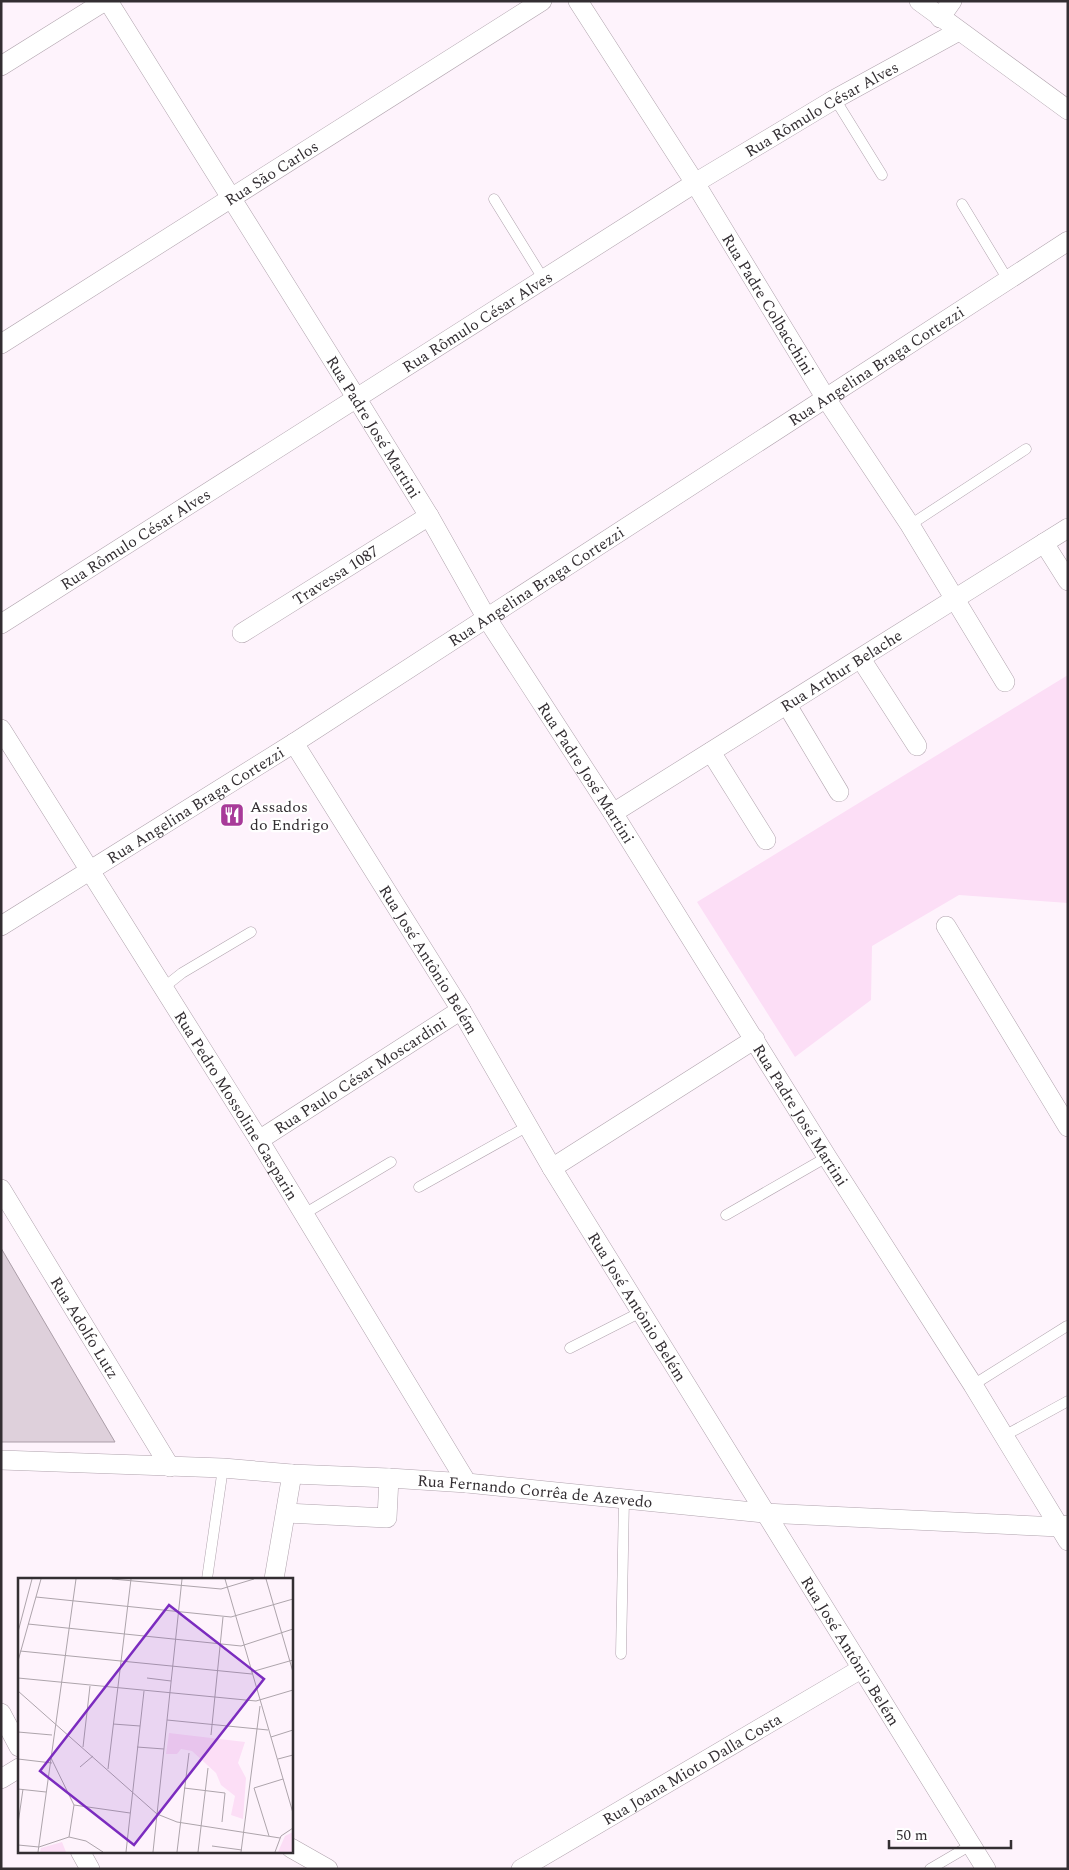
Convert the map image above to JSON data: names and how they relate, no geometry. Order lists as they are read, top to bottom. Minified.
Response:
{"streets":{"street":["Rua Rômulo César Alves","Rua São Carlos","Rua Padre Colbacchini","Rua Angelina Braga Cortezzi","Rua Padre José Martini","Travessa 1087","Rua Arthur Belache","Rua José Antônio Belém","Rua Paulo César Moscardini","Rua Pedro Mossoline Gasparin","Rua Adolfo Lutz","Rua Fernando Corrêa de Azevedo","Rua Joana Mioto Dalla Costa"]},"crossings":[["Rua Rômulo César Alves","Rua Padre Colbacchini"],["Rua Rômulo César Alves","Rua Padre José Martini"],["Rua São Carlos","Rua Padre José Martini"],["Rua Padre Colbacchini","Rua Angelina Braga Cortezzi"],["Rua Padre Colbacchini","Rua Arthur Belache"],["Rua Angelina Braga Cortezzi","Rua Padre José Martini"],["Rua Angelina Braga Cortezzi","Rua José Antônio Belém"],["Rua Angelina Braga Cortezzi","Rua Pedro Mossoline Gasparin"],["Rua Padre José Martini","Travessa 1087"],["Rua Padre José Martini","Rua Arthur Belache"],["Rua Padre José Martini","Rua Fernando Corrêa de Azevedo"],["Rua José Antônio Belém","Rua Paulo César Moscardini"],["Rua José Antônio Belém","Rua Fernando Corrêa de Azevedo"],["Rua José Antônio Belém","Rua Joana Mioto Dalla Costa"],["Rua Paulo César Moscardini","Rua Pedro Mossoline Gasparin"],["Rua Pedro Mossoline Gasparin","Rua Fernando Corrêa de Azevedo"],["Rua Adolfo Lutz","Rua Fernando Corrêa de Azevedo"]],"places":{"restaurant":["Assados do Endrigo"]},"scale_bar":"50 m"}
